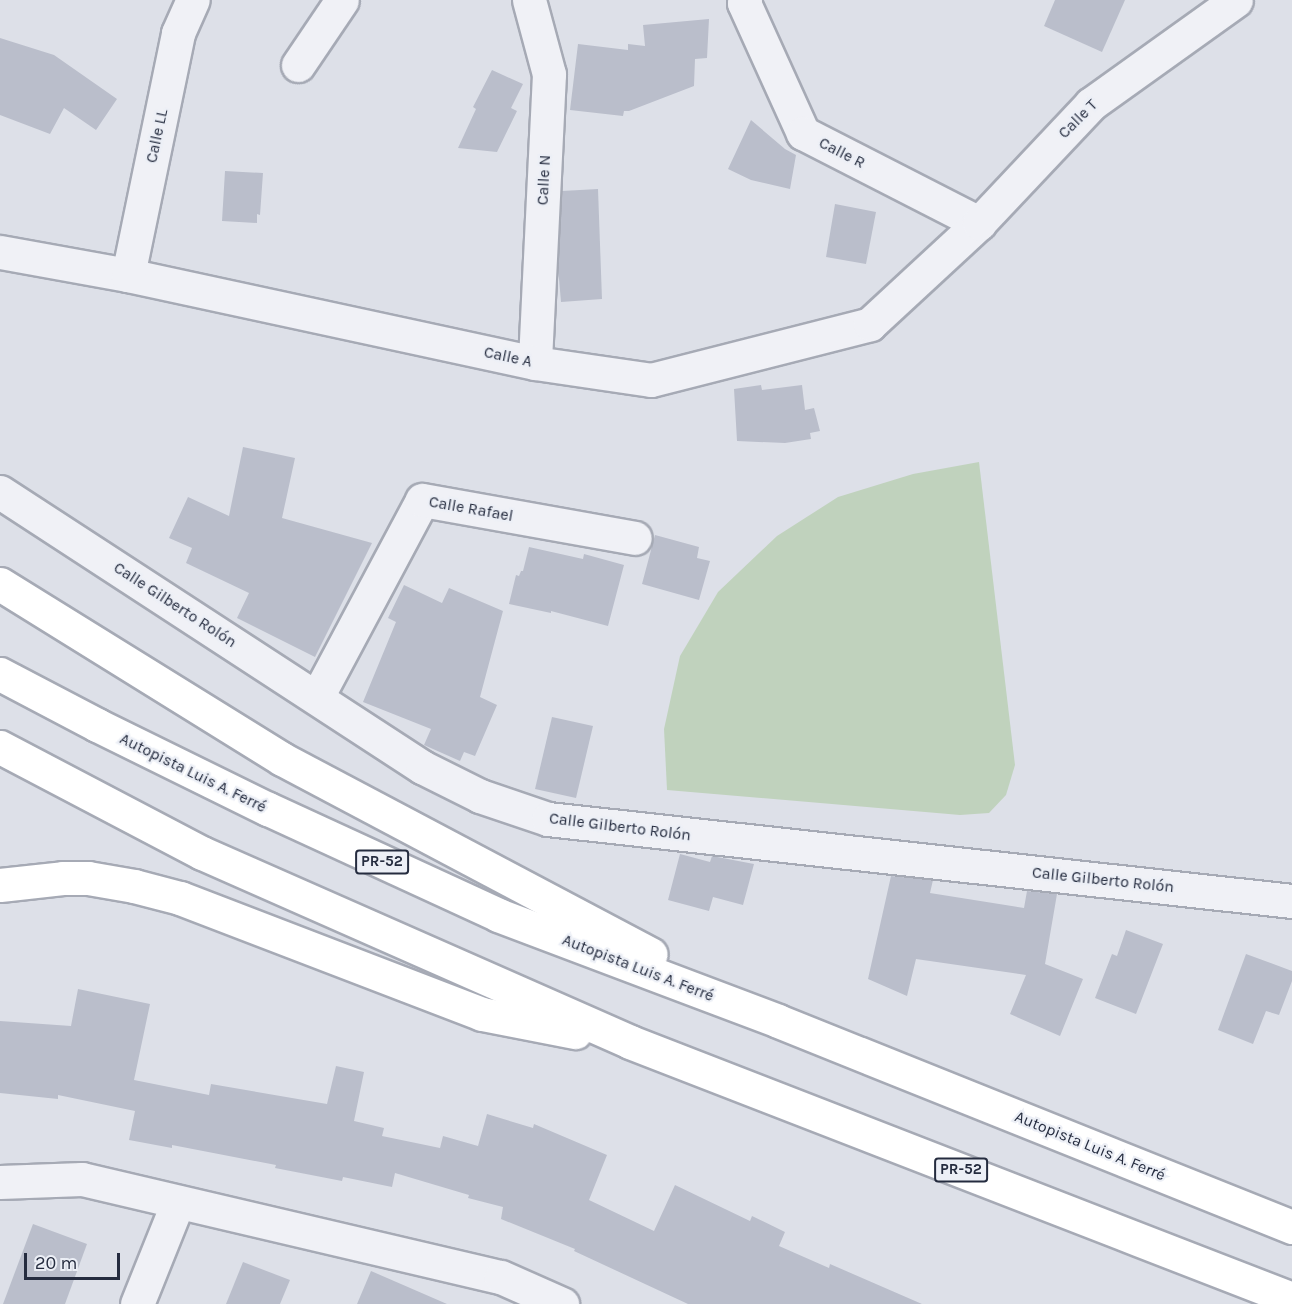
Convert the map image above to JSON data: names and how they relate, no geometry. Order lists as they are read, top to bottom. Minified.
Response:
{"streets":{"highway":["Autopista Luis A. Ferré","PR-52"],"street":["Calle T","Calle LL","Calle R","Calle N","Calle A","Calle Rafael","Calle Gilberto Rolón"]},"crossings":[["Calle T","Calle R"],["Calle T","Calle A"],["Calle LL","Calle A"],["Calle R","Calle A"],["Calle N","Calle A"],["Calle Rafael","Calle Gilberto Rolón"]],"scale_bar":"20 m"}
